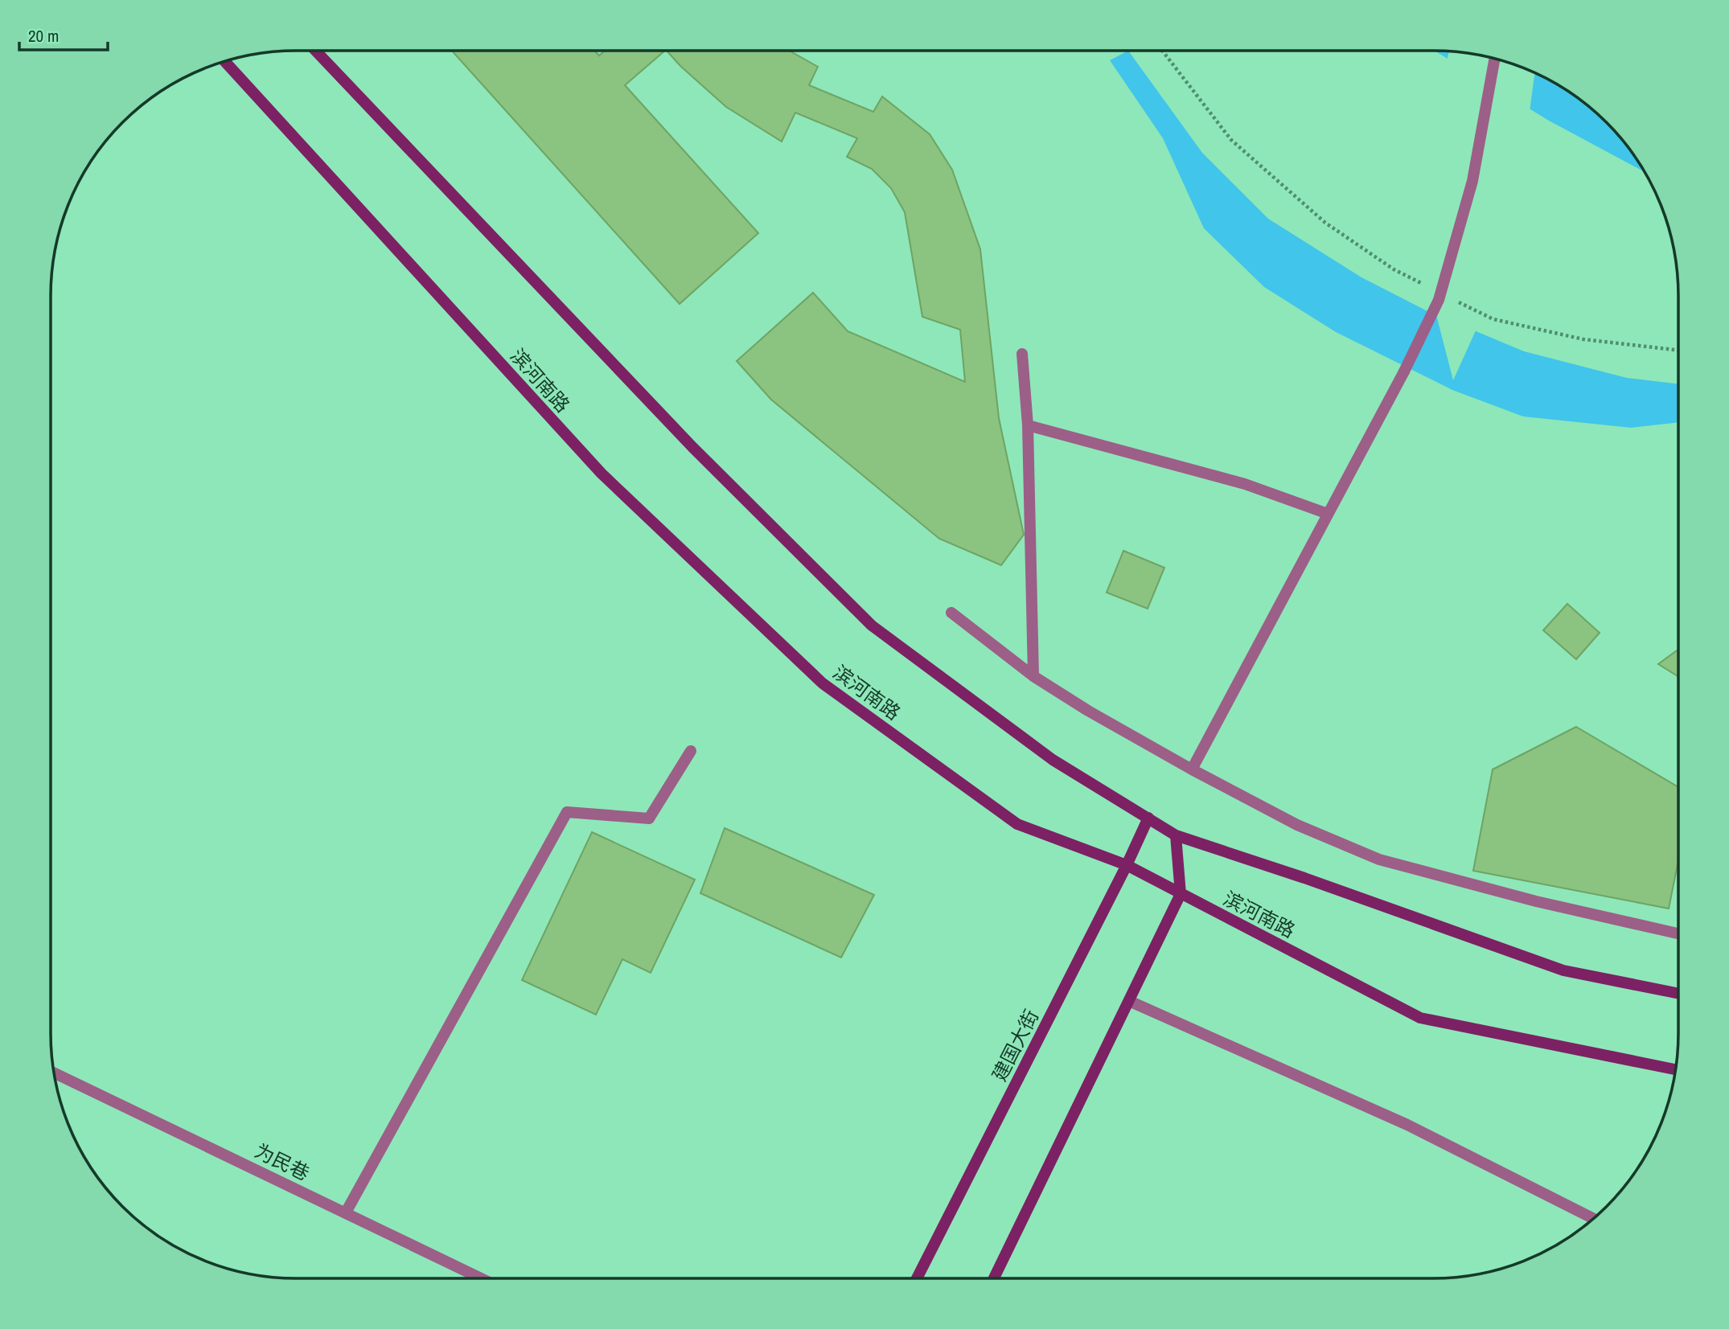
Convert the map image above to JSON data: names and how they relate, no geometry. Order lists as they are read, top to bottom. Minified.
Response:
{"streets":{"main road":["滨河南路","建国大街"],"street":["为民巷"]},"crossings":[["滨河南路","建国大街"]],"scale_bar":"20 m"}
